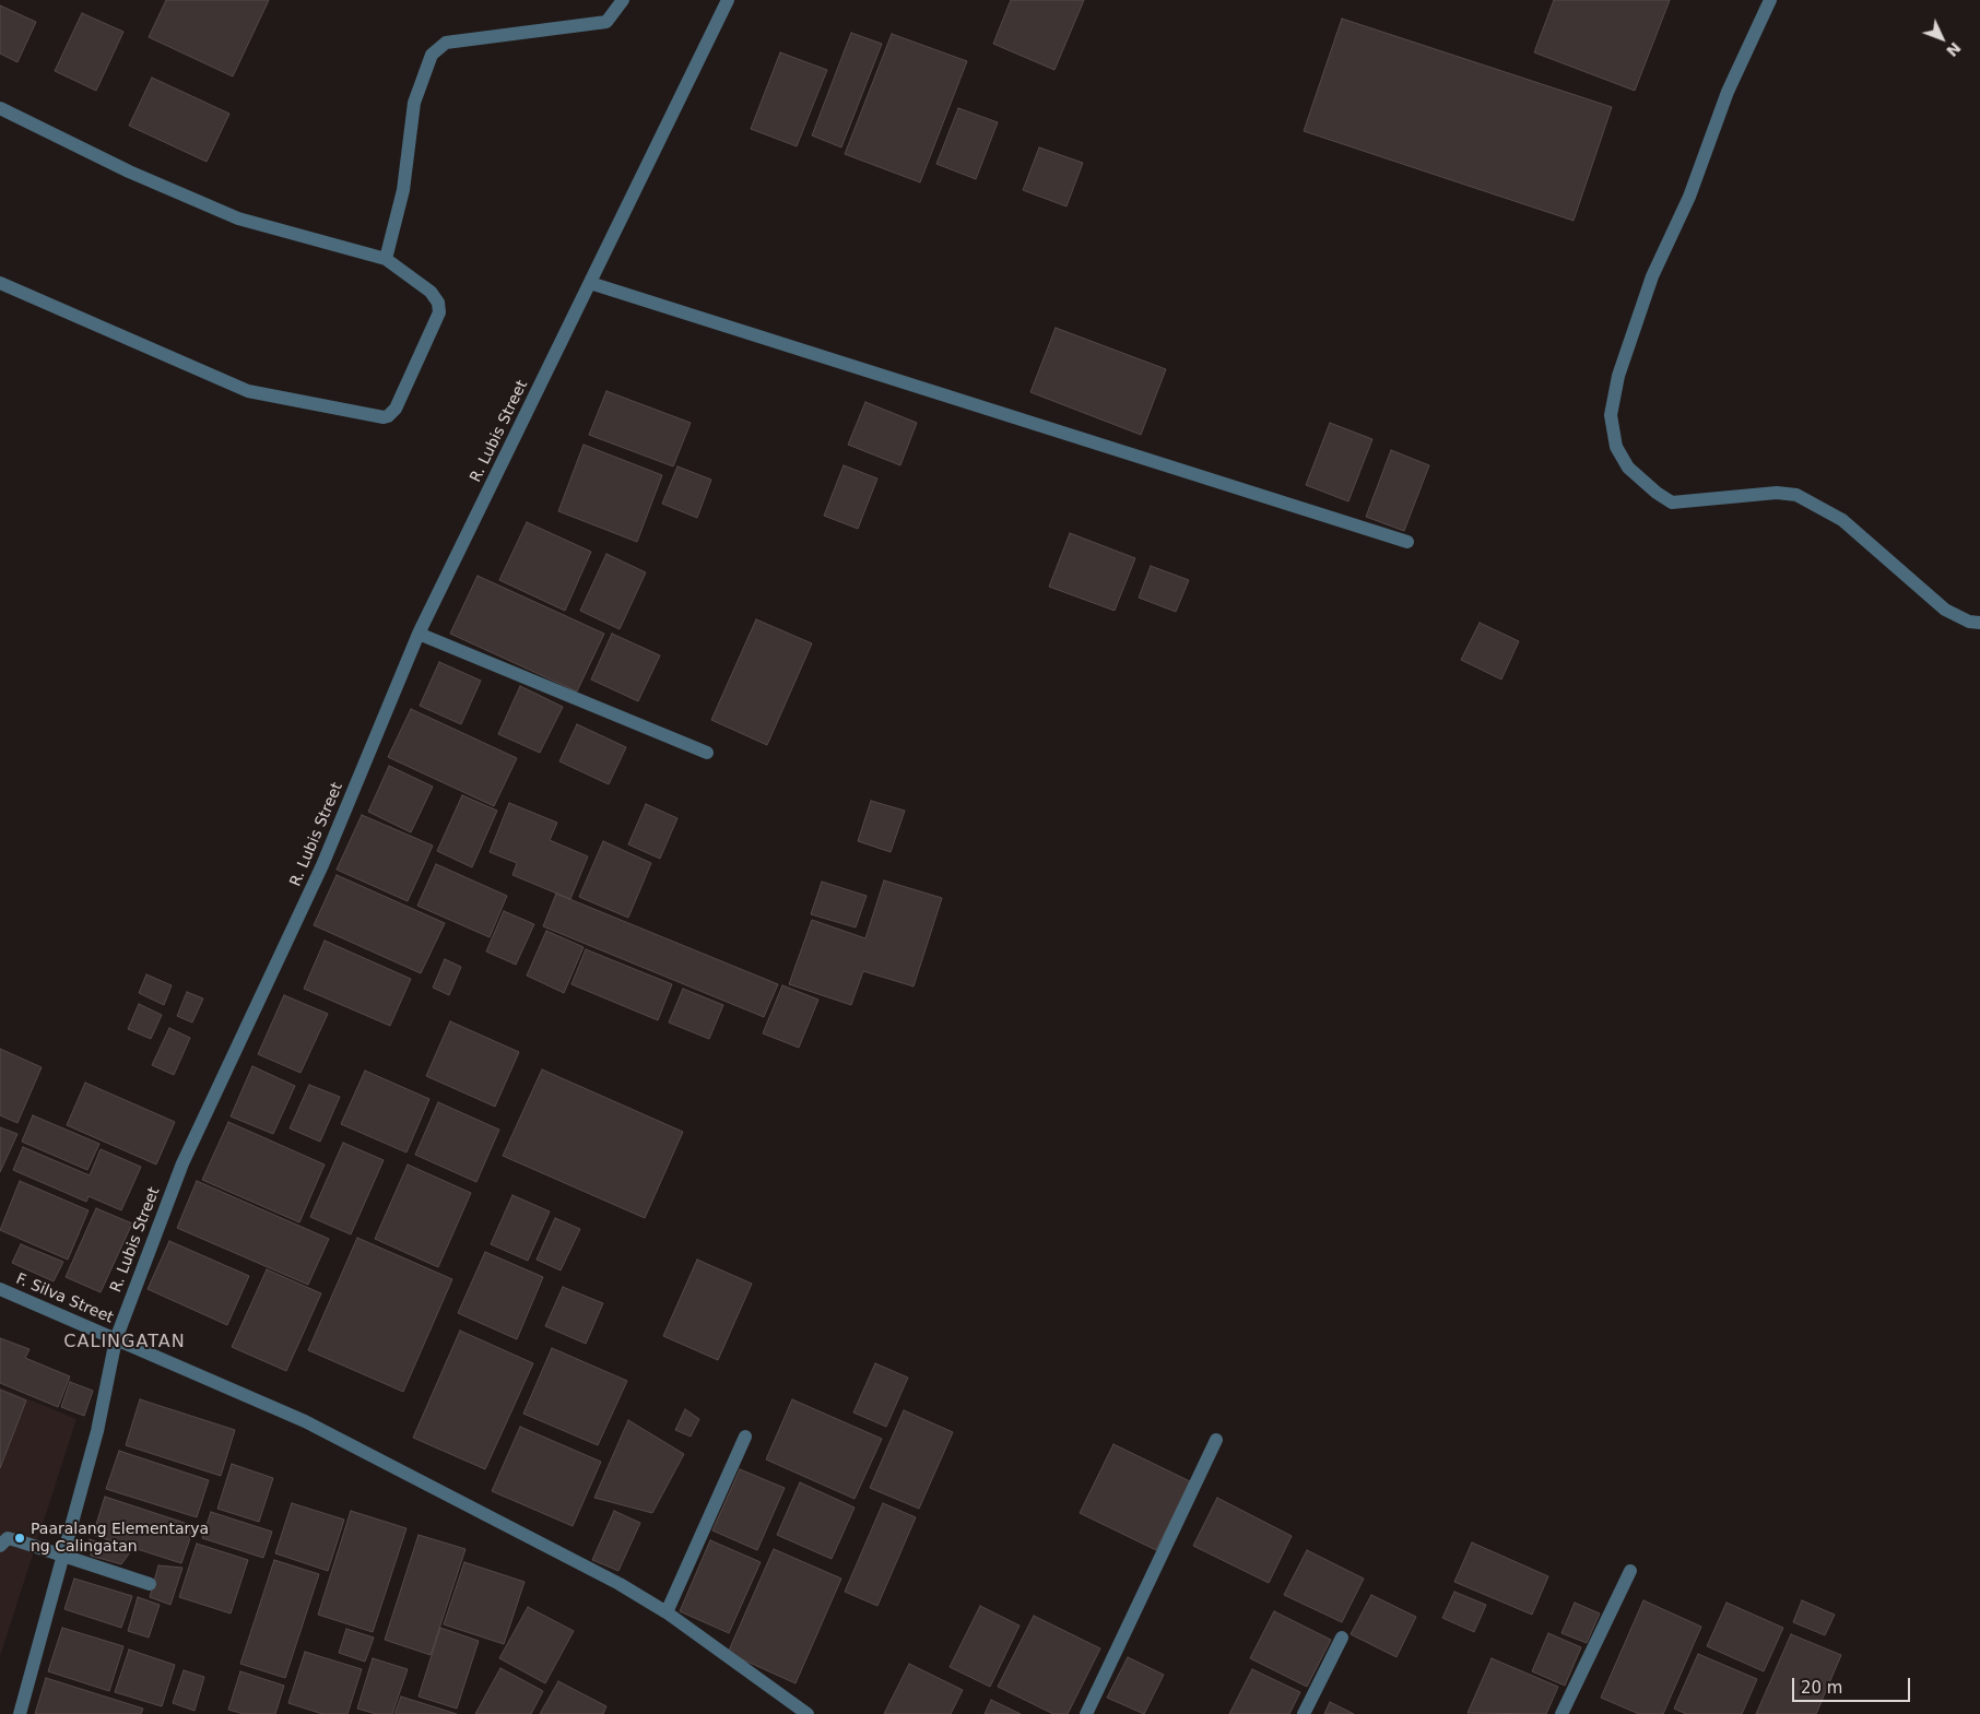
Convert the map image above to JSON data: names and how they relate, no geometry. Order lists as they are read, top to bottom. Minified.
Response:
{"streets":{"street":["R. Lubis Street","F. Silva Street"]},"crossings":[["R. Lubis Street","F. Silva Street"]],"districts":["CALINGATAN"],"places":["Paaralang Elementarya ng Calingatan"],"scale_bar":"20 m","north":"bottom right"}
